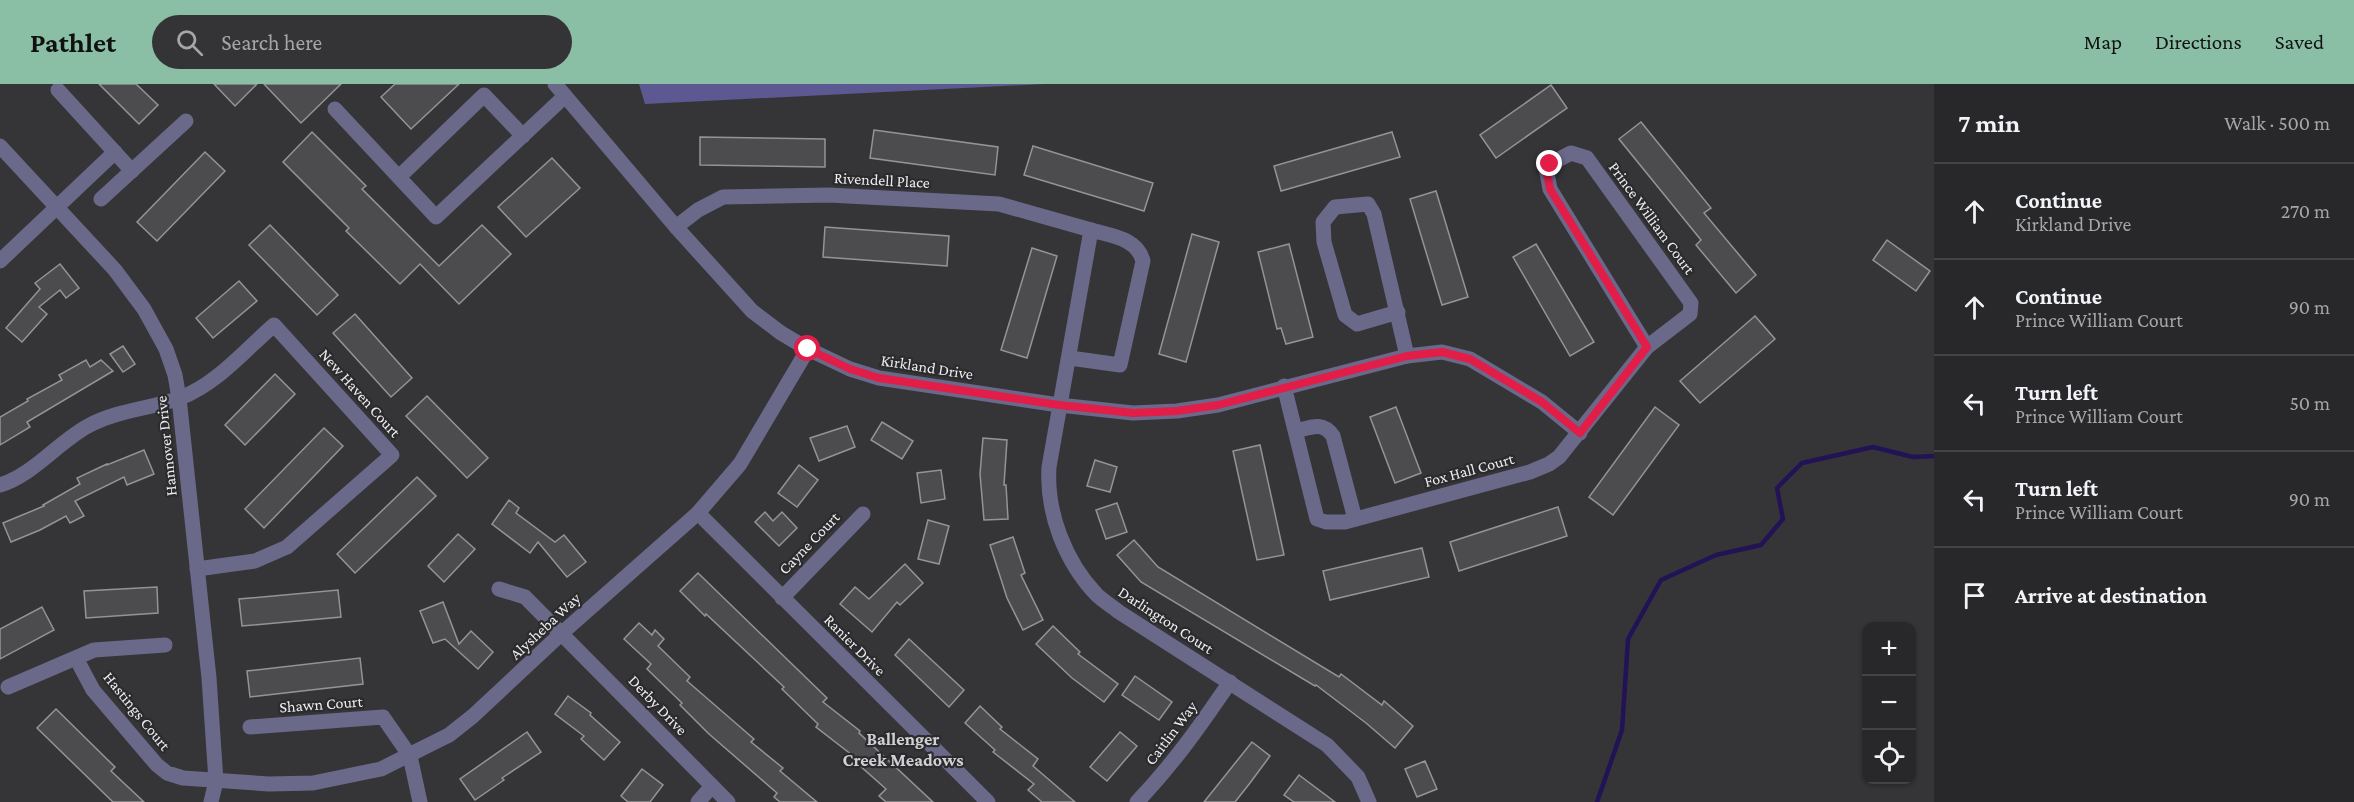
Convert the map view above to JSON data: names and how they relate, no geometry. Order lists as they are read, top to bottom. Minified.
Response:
{"streets":{"street":["Rivendell Place","Prince William Court","Kirkland Drive","New Haven Court","Hannover Drive","Fox Hall Court","Cayne Court","Darlington Court","Alysheba Way","Ranier Drive","Shawn Court","Derby Drive","Hastings Court","Caitlin Way"]},"crossings":[["Rivendell Place","Kirkland Drive"],["Prince William Court","Fox Hall Court"],["Kirkland Drive","Fox Hall Court"],["Kirkland Drive","Darlington Court"],["Kirkland Drive","Alysheba Way"],["New Haven Court","Hannover Drive"],["Hannover Drive","Alysheba Way"],["Hannover Drive","Hastings Court"],["Cayne Court","Ranier Drive"],["Darlington Court","Caitlin Way"],["Alysheba Way","Ranier Drive"],["Alysheba Way","Shawn Court"],["Alysheba Way","Derby Drive"],["Alysheba Way","Hastings Court"]],"districts":["Ballenger Creek Meadows"],"page":{"header":"Pathlet","search":"Search here","nav":["Map","Directions","Saved"],"heading":["7 min","Walk · 500 m"],"list":[["Continue","Kirkland Drive","270 m"],["Continue","Prince William Court","90 m"],["Turn left","Prince William Court","50 m"],["Turn left","Prince William Court","90 m"],"Arrive at destination"],"map_buttons":["+","−"]}}
